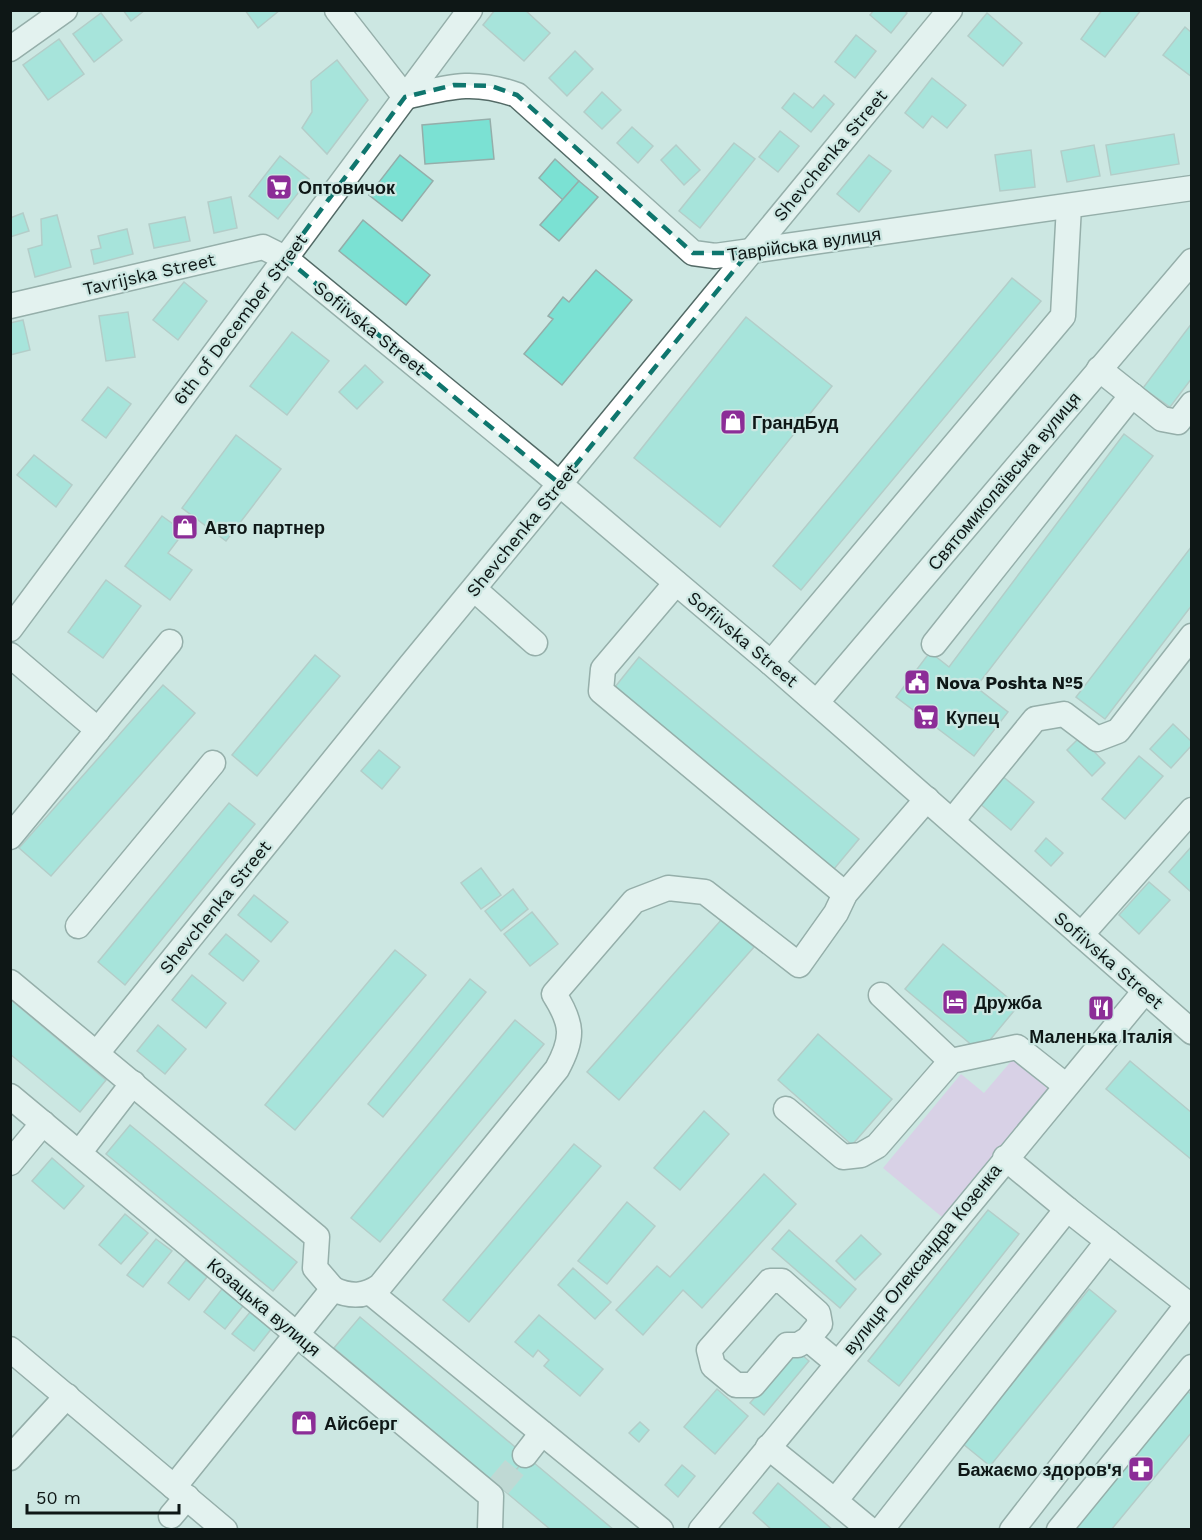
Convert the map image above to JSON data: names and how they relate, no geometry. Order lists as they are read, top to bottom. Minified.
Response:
{"streets":{"street":["Shevchenka Street","Таврійська вулиця","Tavrijska Street","6th of December Street","Sofiivska Street","Святомиколаївська вулиця","вулиця Олександра Козенка","Козацька вулиця"]},"crossings":[["Shevchenka Street","Таврійська вулиця"],["Shevchenka Street","Sofiivska Street"],["Таврійська вулиця","6th of December Street"],["Tavrijska Street","6th of December Street"],["Tavrijska Street","Sofiivska Street"],["6th of December Street","Sofiivska Street"],["Sofiivska Street","Святомиколаївська вулиця"],["Sofiivska Street","вулиця Олександра Козенка"]],"places":{"supermarket":["Оптовичок","Купец"],"shop":["ГрандБуд","Авто партнер","Айсберг"],"public building":["Nova Poshta №5"],"hotel":["Дружба"],"restaurant":["Маленька Італія"],"pharmacy":["Бажаємо здоров'я"]},"scale_bar":"50 m"}
